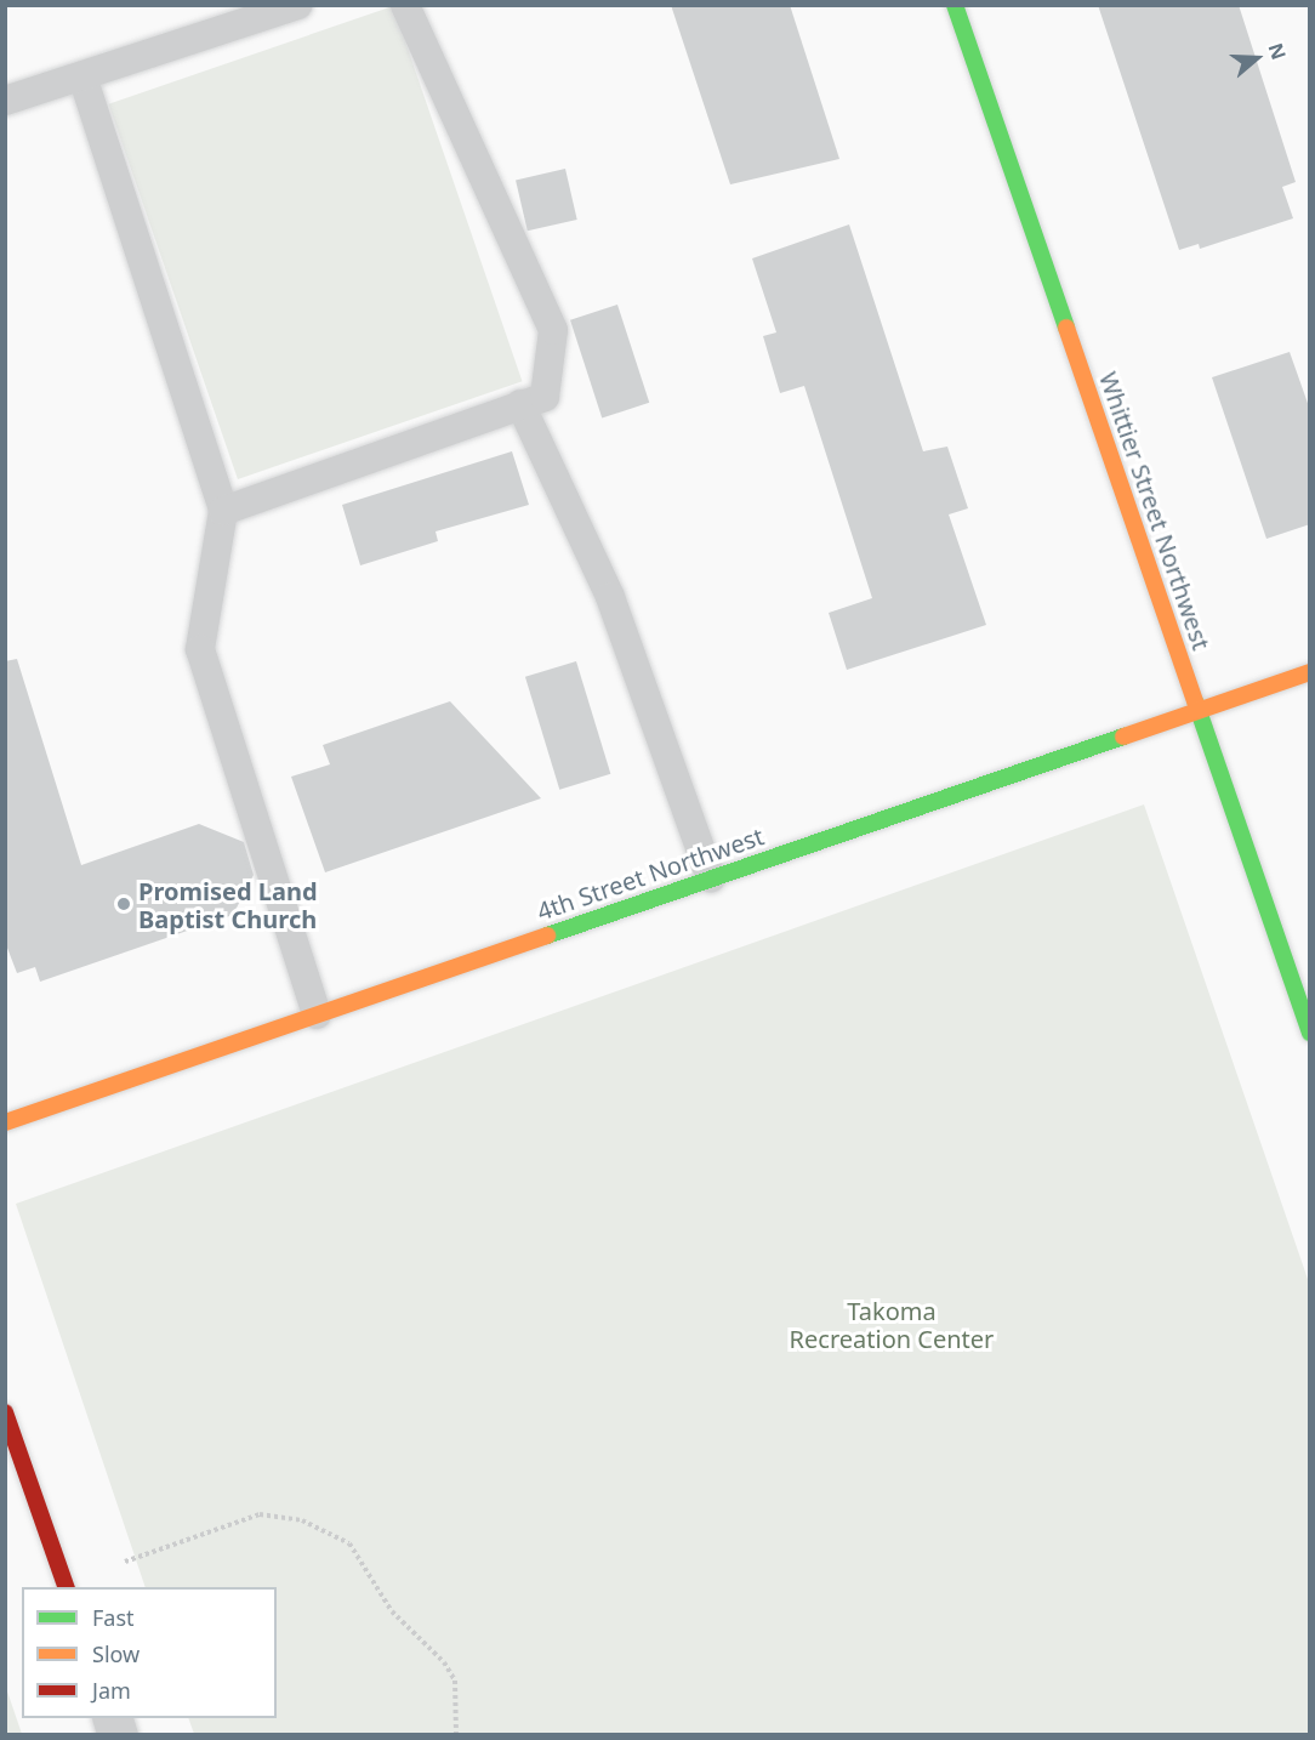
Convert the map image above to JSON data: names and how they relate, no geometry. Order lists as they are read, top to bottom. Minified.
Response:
{"streets":{"street":["Whittier Street Northwest","4th Street Northwest"]},"crossings":[["Whittier Street Northwest","4th Street Northwest"]],"parks":["Takoma Recreation Center"],"places":["Promised Land Baptist Church"],"legend":["Fast","Slow","Jam"],"north":"right"}
